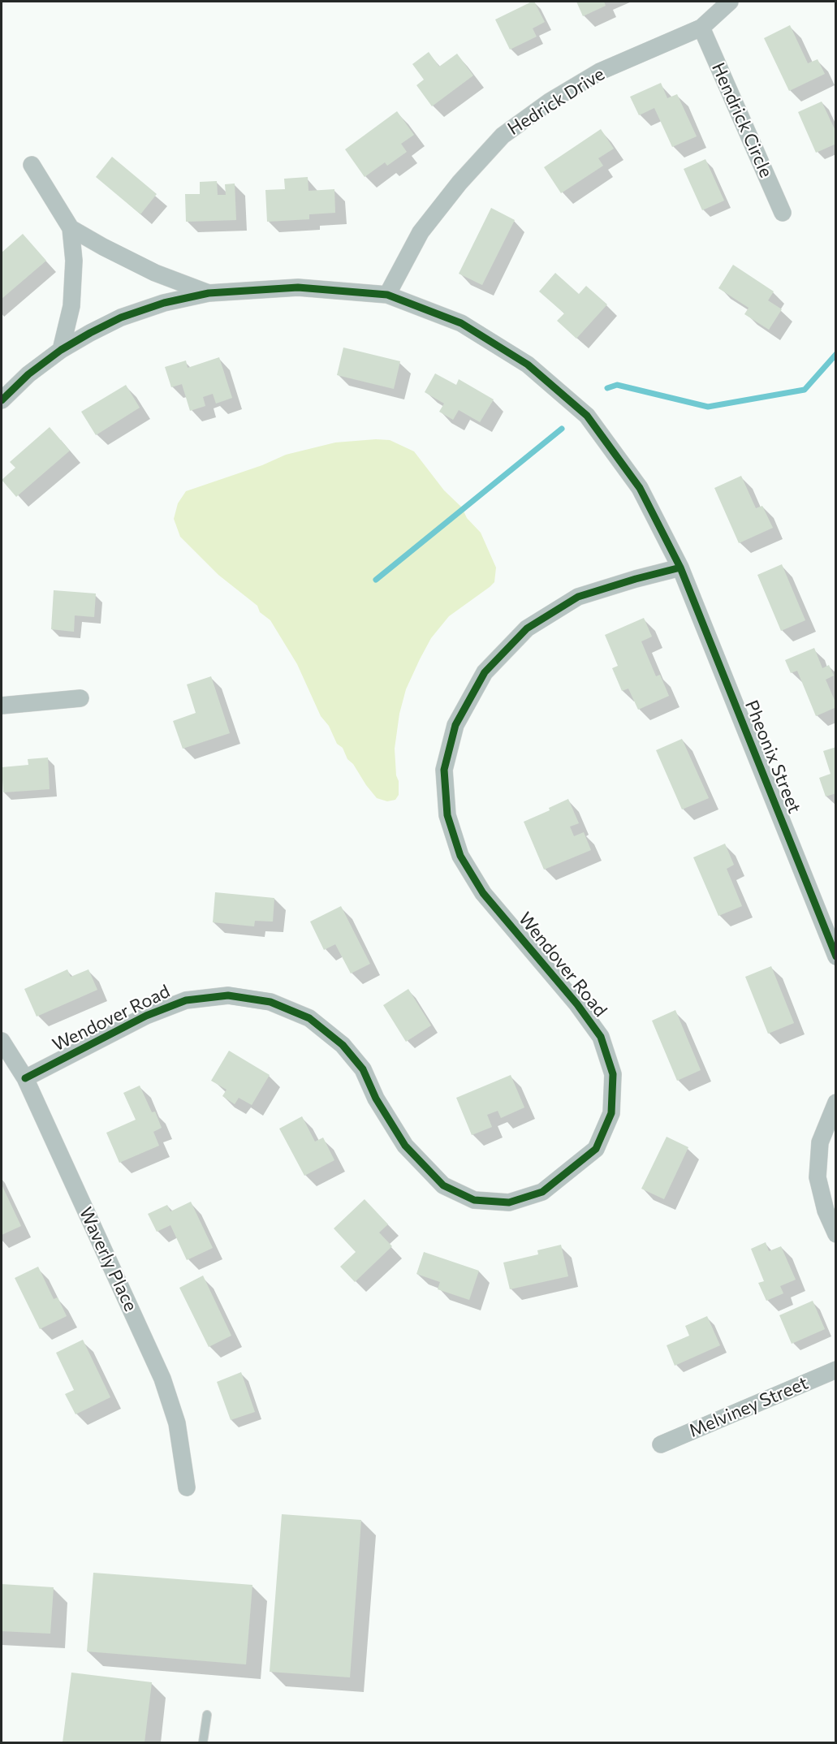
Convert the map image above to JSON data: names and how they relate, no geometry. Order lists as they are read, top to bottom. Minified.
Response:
{"streets":{"street":["Hedrick Drive","Hendrick Circle","Pheonix Street","Wendover Road","Waverly Place","Melviney Street"]},"crossings":[["Hedrick Drive","Hendrick Circle"],["Hedrick Drive","Pheonix Street"],["Pheonix Street","Wendover Road"],["Wendover Road","Waverly Place"]]}
